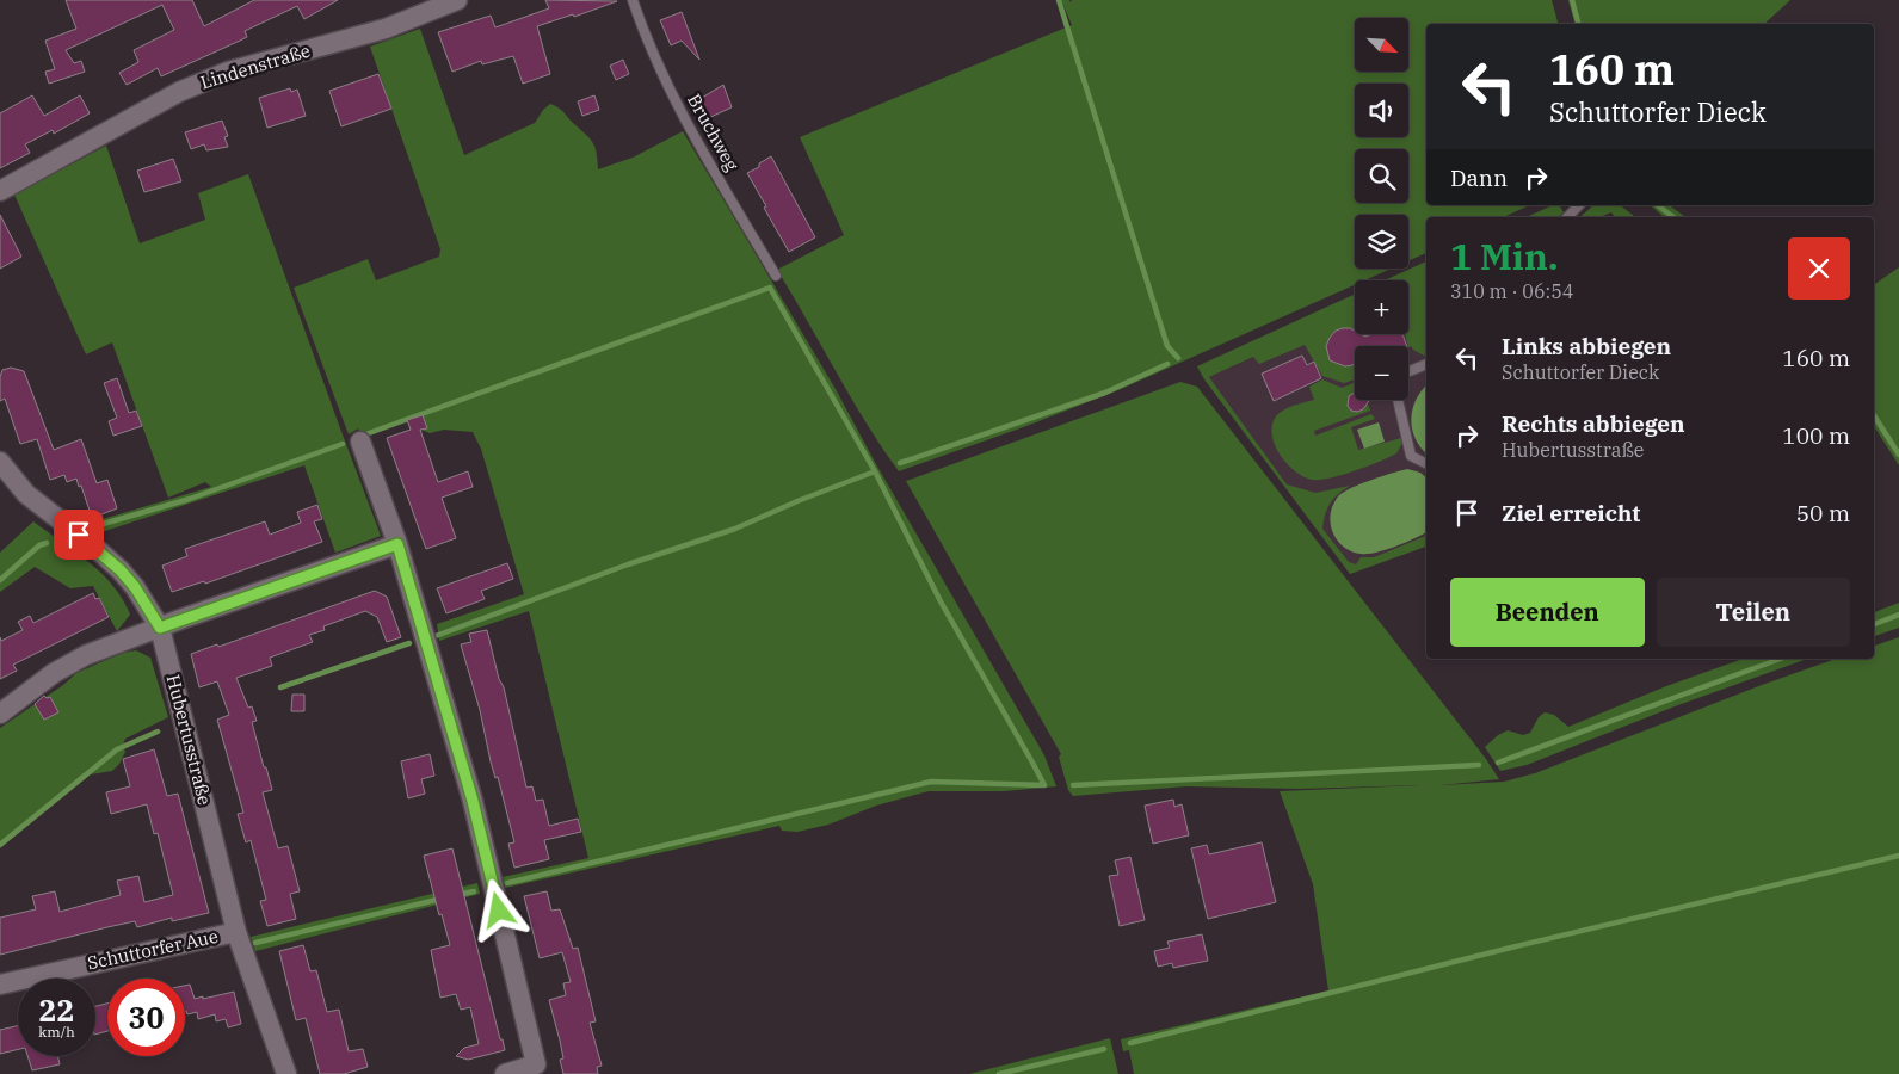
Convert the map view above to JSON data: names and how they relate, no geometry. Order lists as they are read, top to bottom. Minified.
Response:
{"streets":{"street":["Lindenstraße","Hubertusstraße","Schuttorfer Aue"],"lane":["Bruchweg"]},"crossings":[["Hubertusstraße","Schuttorfer Aue"]],"north":"bottom right","page":{"map_buttons":["+","−"],"turn":["160 m","Schuttorfer Dieck"],"then":"Dann","heading":["1 Min.","310 m · 06:54"],"list":[{"name":"Links abbiegen","note":"Schuttorfer Dieck","value":"160 m"},{"name":"Rechts abbiegen","note":"Hubertusstraße","value":"100 m"},{"name":"Ziel erreicht","value":"50 m"}],"buttons":["Beenden","Teilen"],"speed":"22 km/h","limit":"30"}}
